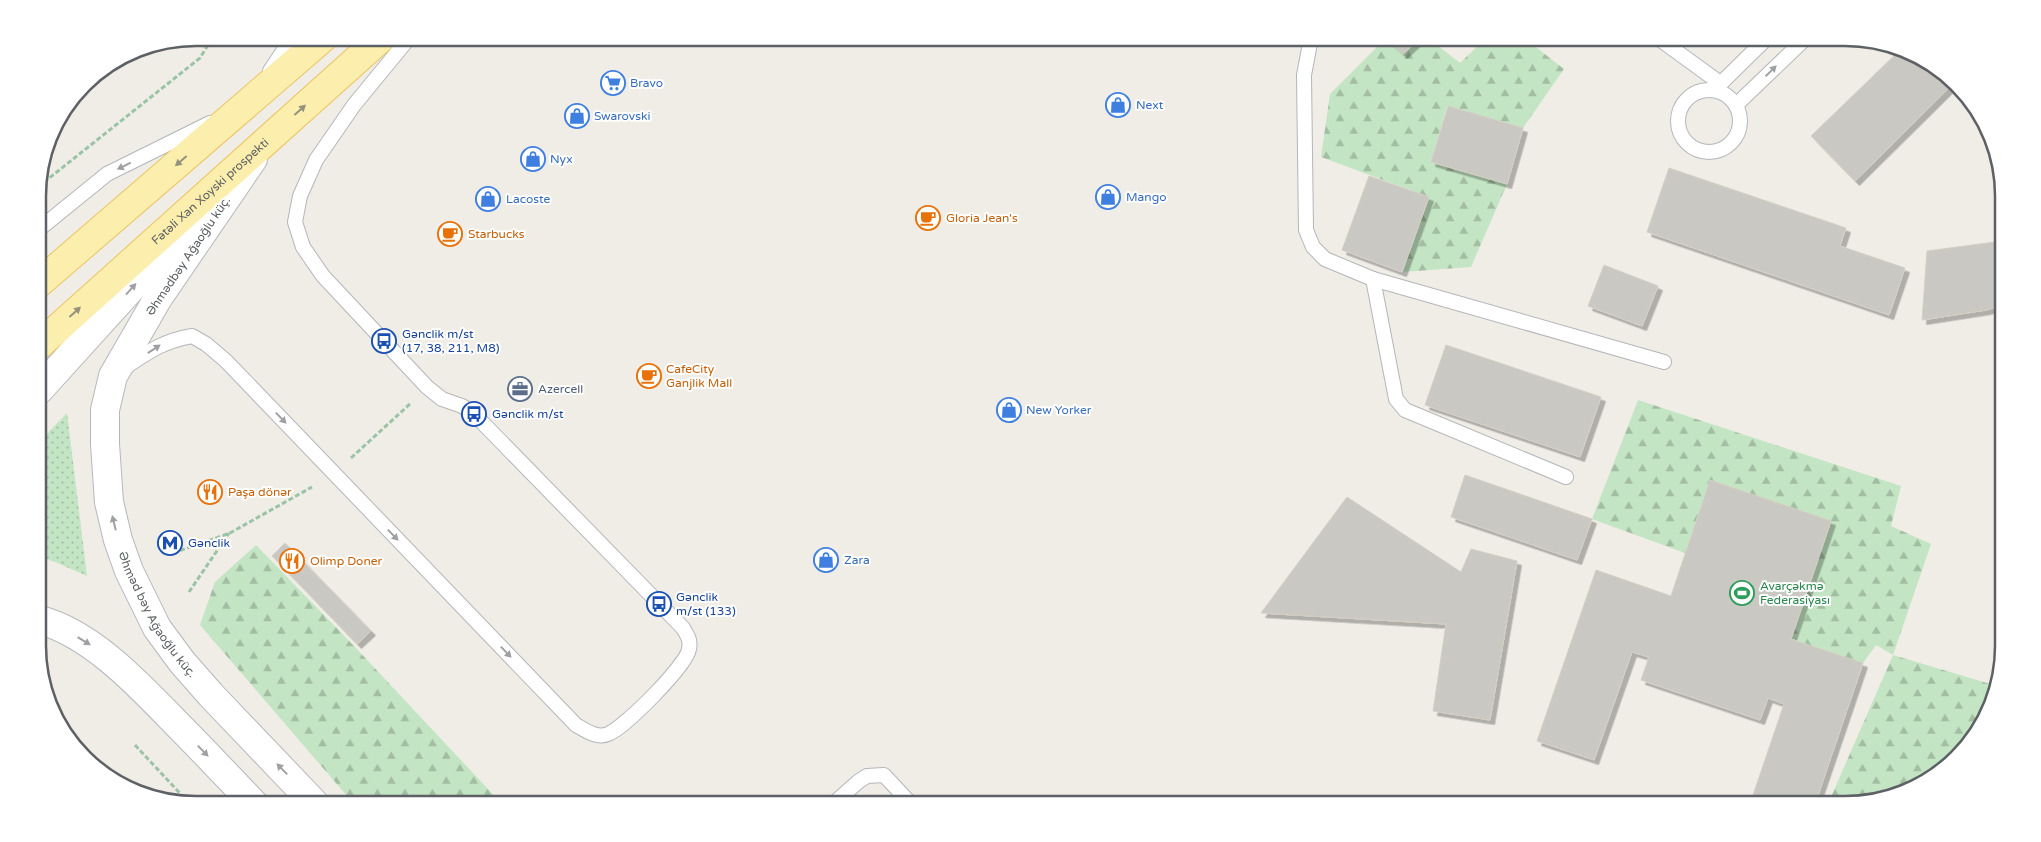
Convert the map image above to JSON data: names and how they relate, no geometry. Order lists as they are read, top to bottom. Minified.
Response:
{"streets":{"main road":["Fətəli Xan Xoyski prospekti"],"street":["Əhmədbəy Ağaoğlu küç.","Əhməd bəy Ağaoğlu küç."]},"crossings":[["Fətəli Xan Xoyski prospekti","Əhmədbəy Ağaoğlu küç."],["Əhmədbəy Ağaoğlu küç.","Əhməd bəy Ağaoğlu küç."]],"places":{"supermarket":["Bravo"],"shop":["Next","Swarovski","Nyx","Mango","Lacoste","New Yorker","Zara"],"cafe":["Gloria Jean's","Starbucks","CafeCity Ganjlik Mall"],"bus stop":["Gənclik m/st (17, 38, 211, M8)","Gənclik m/st","Gənclik m/st (133)"],"office":["Azercell"],"restaurant":["Paşa dönər","Olimp Doner"],"metro station":["Gənclik"],"sports":["Avarçəkmə Federasiyası"]}}
